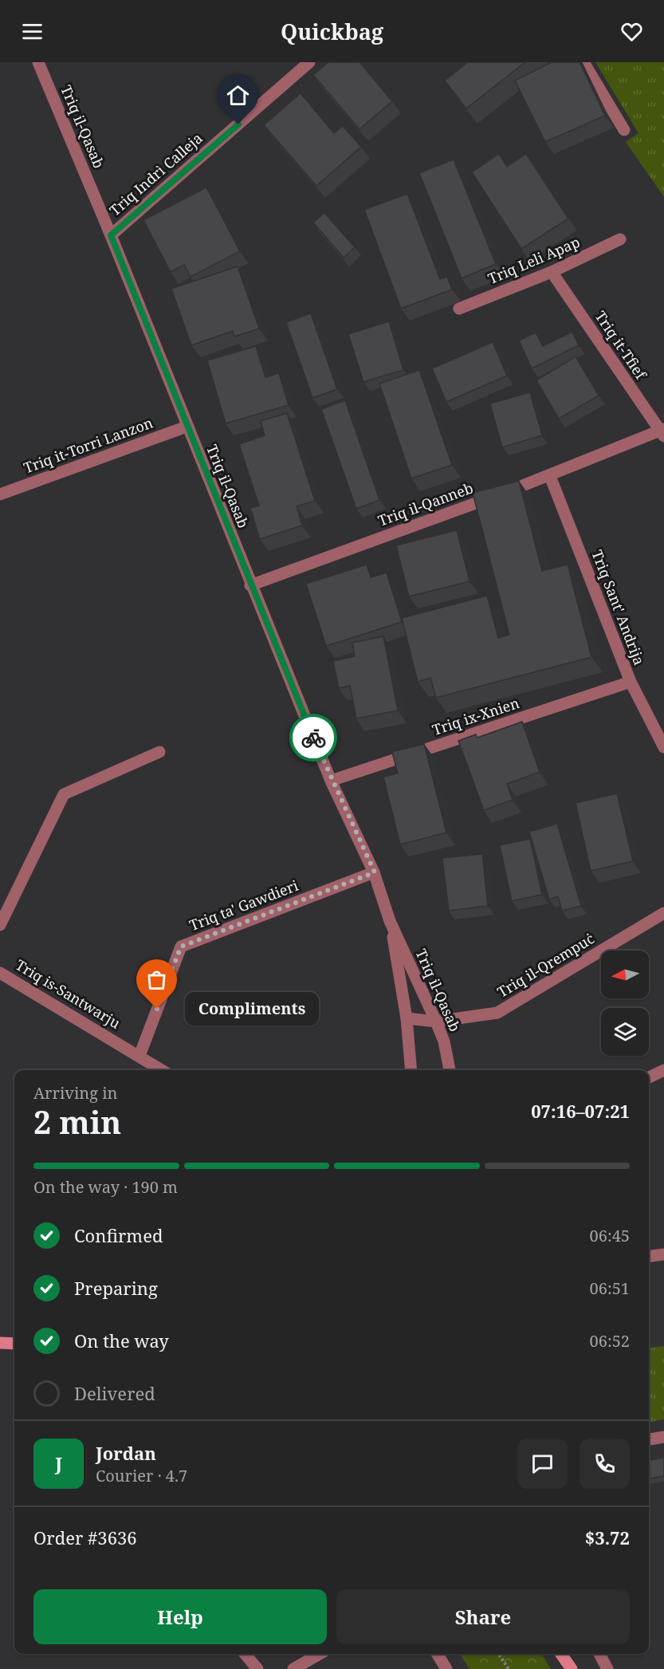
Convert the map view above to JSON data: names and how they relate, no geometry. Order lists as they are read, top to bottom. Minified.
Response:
{"streets":{"street":["Triq il-Qasab","Triq Indrì Calleja","Triq Leli Apap","Triq it-Tfief","Triq it-Torri Lanzon","Triq il-Qanneb","Triq Sant' Andrija","Triq ix-Xnien","Triq ta' Gawdieri","Triq il-Qrempuċ","Triq is-Santwarju"]},"crossings":[["Triq il-Qasab","Triq Indrì Calleja"],["Triq il-Qasab","Triq it-Torri Lanzon"],["Triq il-Qasab","Triq il-Qanneb"],["Triq il-Qasab","Triq ix-Xnien"],["Triq il-Qasab","Triq ta' Gawdieri"],["Triq il-Qasab","Triq il-Qrempuċ"],["Triq Leli Apap","Triq it-Tfief"],["Triq it-Tfief","Triq il-Qanneb"],["Triq il-Qanneb","Triq Sant' Andrija"],["Triq Sant' Andrija","Triq ix-Xnien"],["Triq ta' Gawdieri","Triq is-Santwarju"]],"places":["Compliments"],"north":"left","page":{"header":"Quickbag","bubble":"Compliments","heading":["2 min","Arriving in","07:16–07:21"],"panel":["Jordan","Courier · 4.7","Order #3636","$3.72"],"bar":"On the way · 190 m","list":[["Confirmed","06:45"],["Preparing","06:51"],["On the way","06:52"],"Delivered"],"round":"J","buttons":["Help","Share"]}}
